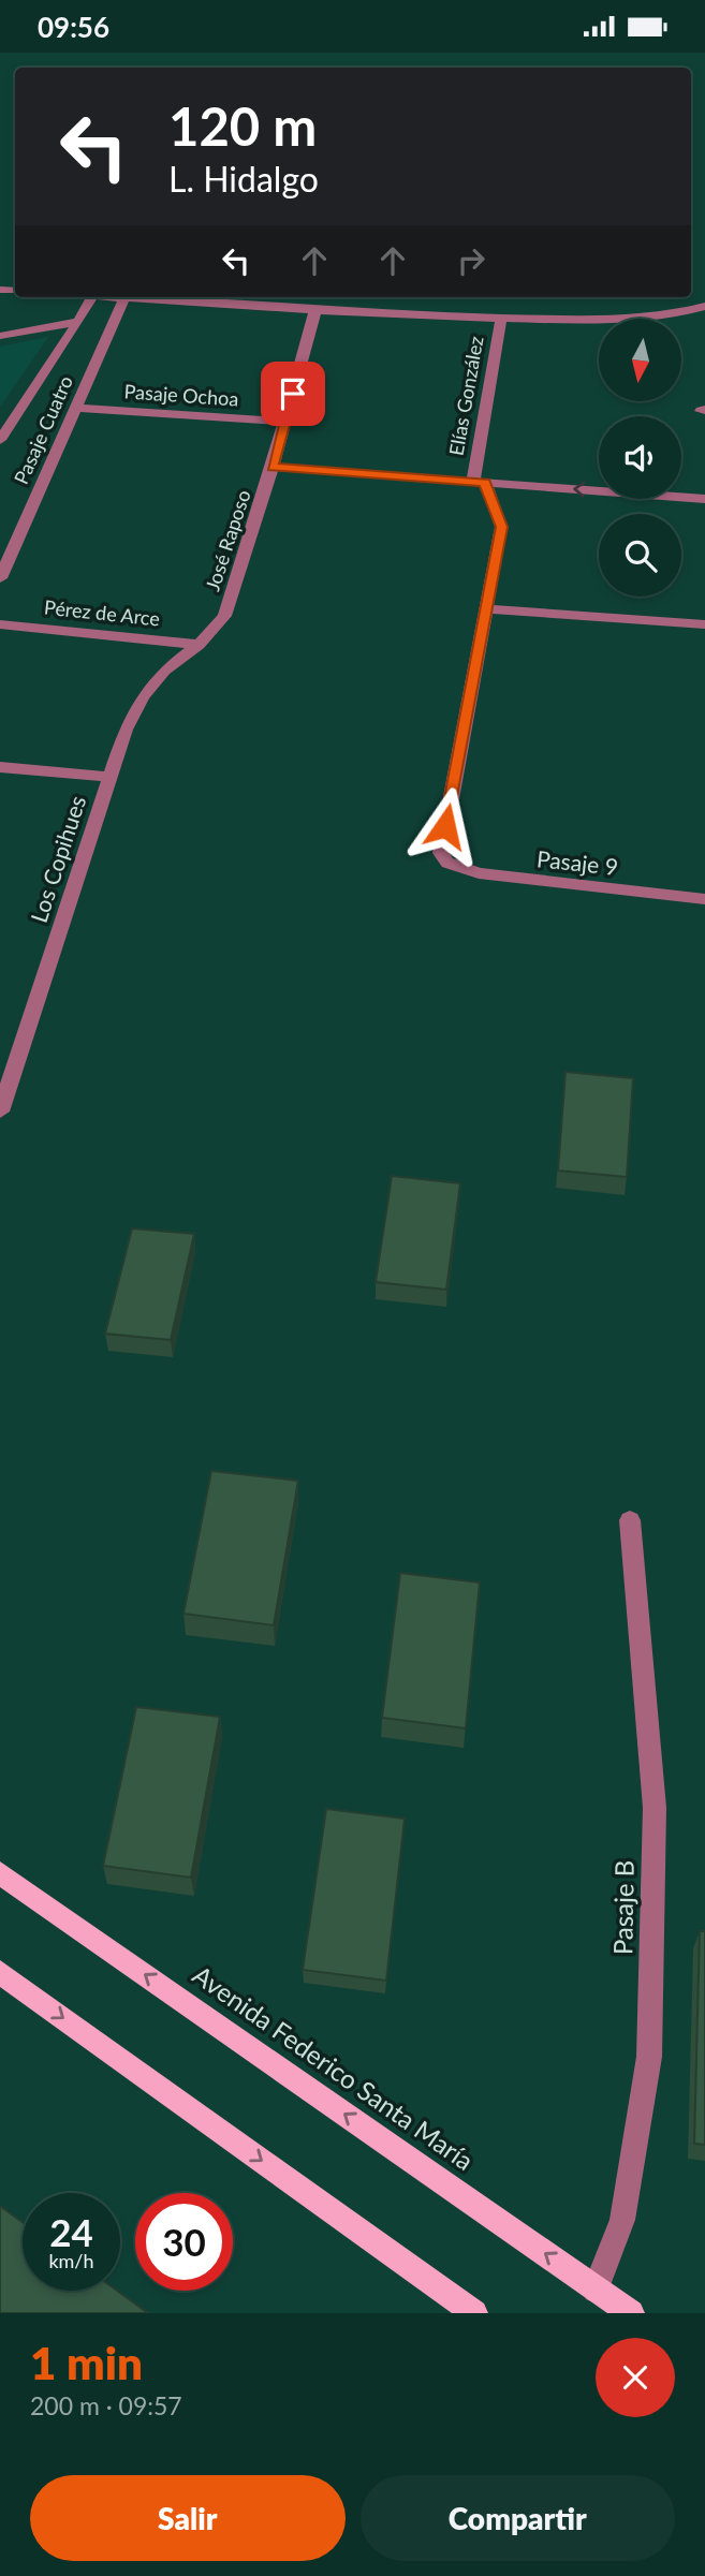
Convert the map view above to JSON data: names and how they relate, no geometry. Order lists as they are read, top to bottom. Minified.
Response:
{"streets":{"main road":["Avenida Federico Santa María"],"street":["Pasaje Ochoa","Elías González","Pasaje Cuatro","José Raposo","Pérez de Arce","Los Copihues","Pasaje 9","Pasaje B"]},"crossings":[["Pasaje Ochoa","Pasaje Cuatro"],["Pasaje Ochoa","José Raposo"],["Elías González","Pasaje 9"],["José Raposo","Pérez de Arce"],["José Raposo","Los Copihues"],["Pérez de Arce","Los Copihues"],["Pasaje B","Avenida Federico Santa María"]],"north":"bottom","page":{"status":"09:56","turn":["120 m","L. Hidalgo"],"speed":"24 km/h","limit":"30","heading":["1 min","200 m · 09:57"],"buttons":["Salir","Compartir"]}}
